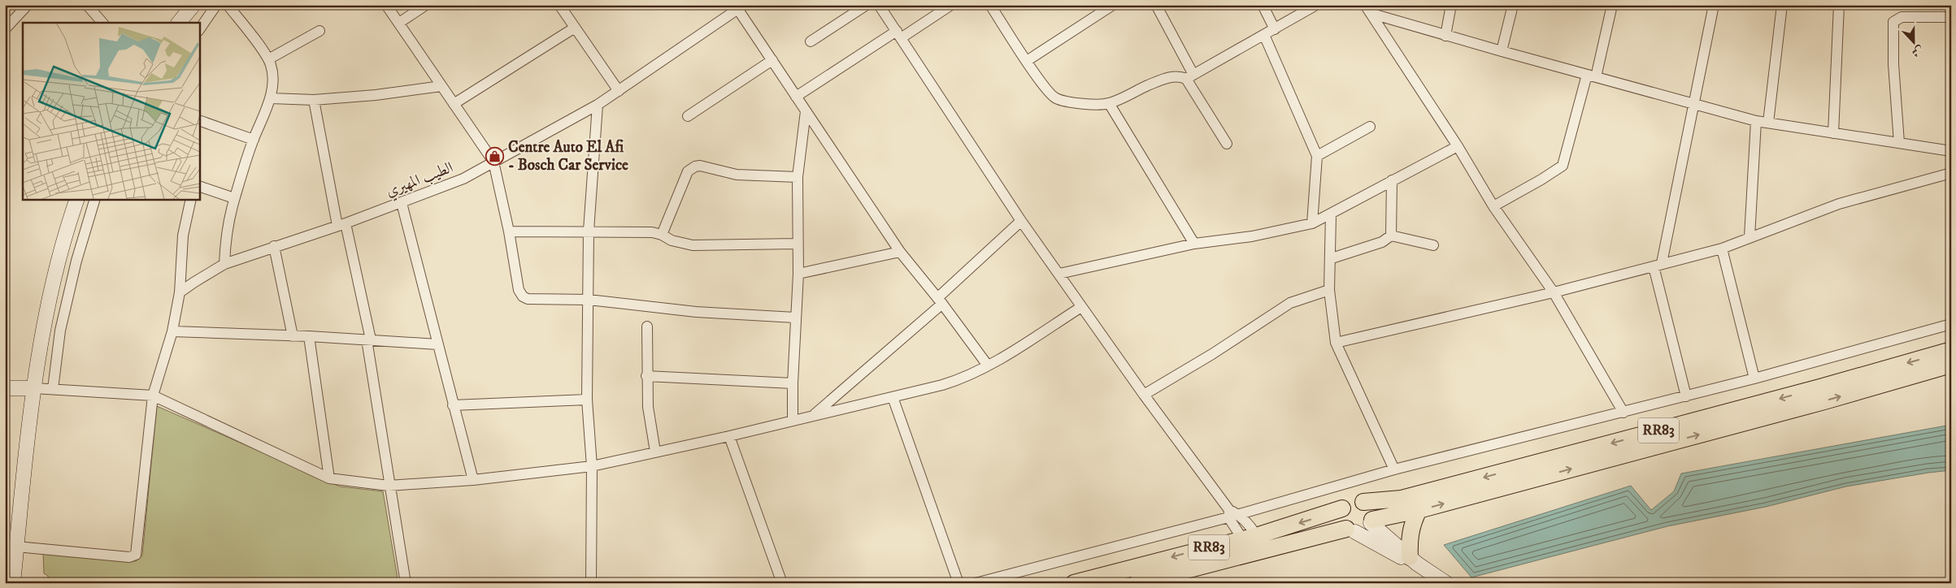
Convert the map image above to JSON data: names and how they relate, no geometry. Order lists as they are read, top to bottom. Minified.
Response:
{"streets":{"main road":["RR83"],"street":["الطيب المهيري"]},"places":{"shop":["Centre Auto El Afi - Bosch Car Service"]},"north":"bottom"}
